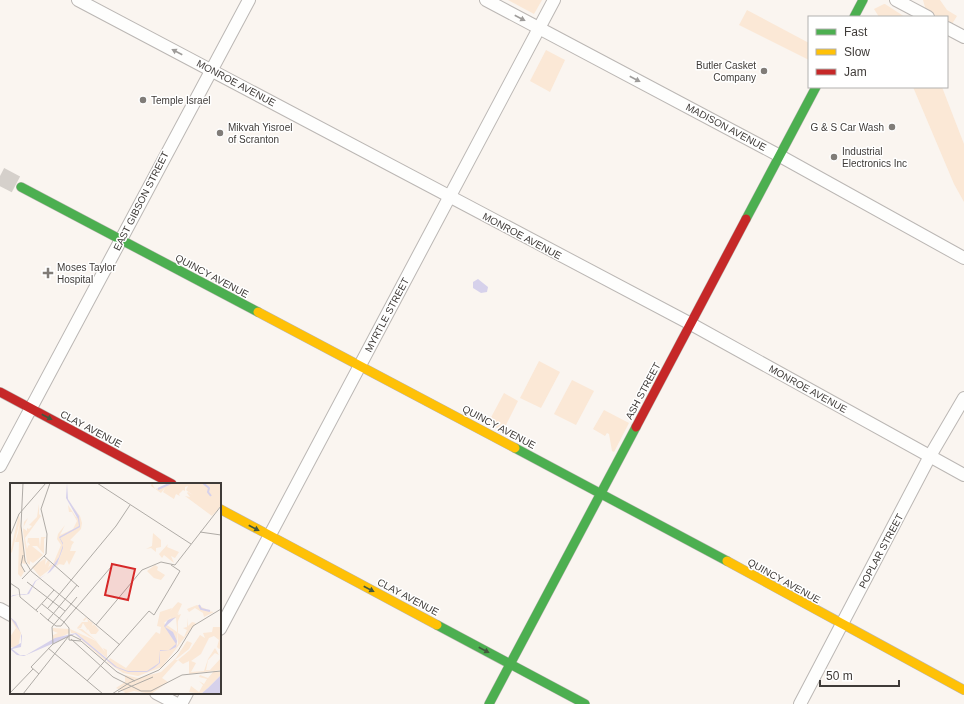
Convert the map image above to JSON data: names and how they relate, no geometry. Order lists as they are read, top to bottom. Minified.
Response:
{"streets":{"street":["MONROE AVENUE","MADISON AVENUE","EAST GIBSON STREET","QUINCY AVENUE","MYRTLE STREET","ASH STREET","CLAY AVENUE","POPLAR STREET"]},"crossings":[["MONROE AVENUE","EAST GIBSON STREET"],["MONROE AVENUE","MYRTLE STREET"],["MONROE AVENUE","ASH STREET"],["MONROE AVENUE","POPLAR STREET"],["MADISON AVENUE","MYRTLE STREET"],["MADISON AVENUE","ASH STREET"],["EAST GIBSON STREET","QUINCY AVENUE"],["EAST GIBSON STREET","CLAY AVENUE"],["QUINCY AVENUE","MYRTLE STREET"],["QUINCY AVENUE","ASH STREET"],["QUINCY AVENUE","POPLAR STREET"],["MYRTLE STREET","CLAY AVENUE"],["ASH STREET","CLAY AVENUE"]],"one_way":["MADISON AVENUE","CLAY AVENUE"],"places":{"other":["Butler Casket Company","Temple Israel","G & S Car Wash","Mikvah Yisroel of Scranton","Industrial Electronics Inc"],"health":["Moses Taylor Hospital"]},"legend":["Fast","Slow","Jam"],"scale_bar":"50 m"}
